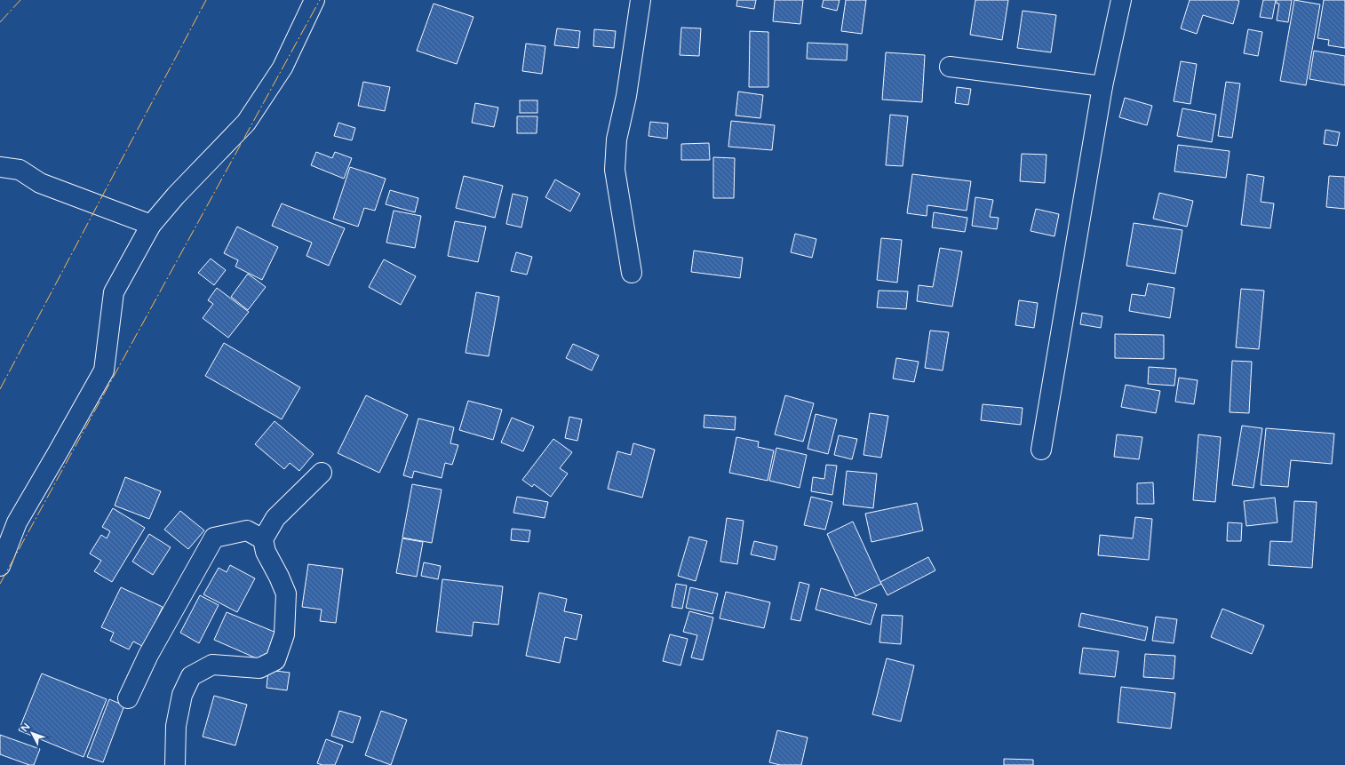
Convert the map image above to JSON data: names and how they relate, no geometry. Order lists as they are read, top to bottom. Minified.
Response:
{"north":"top left"}
